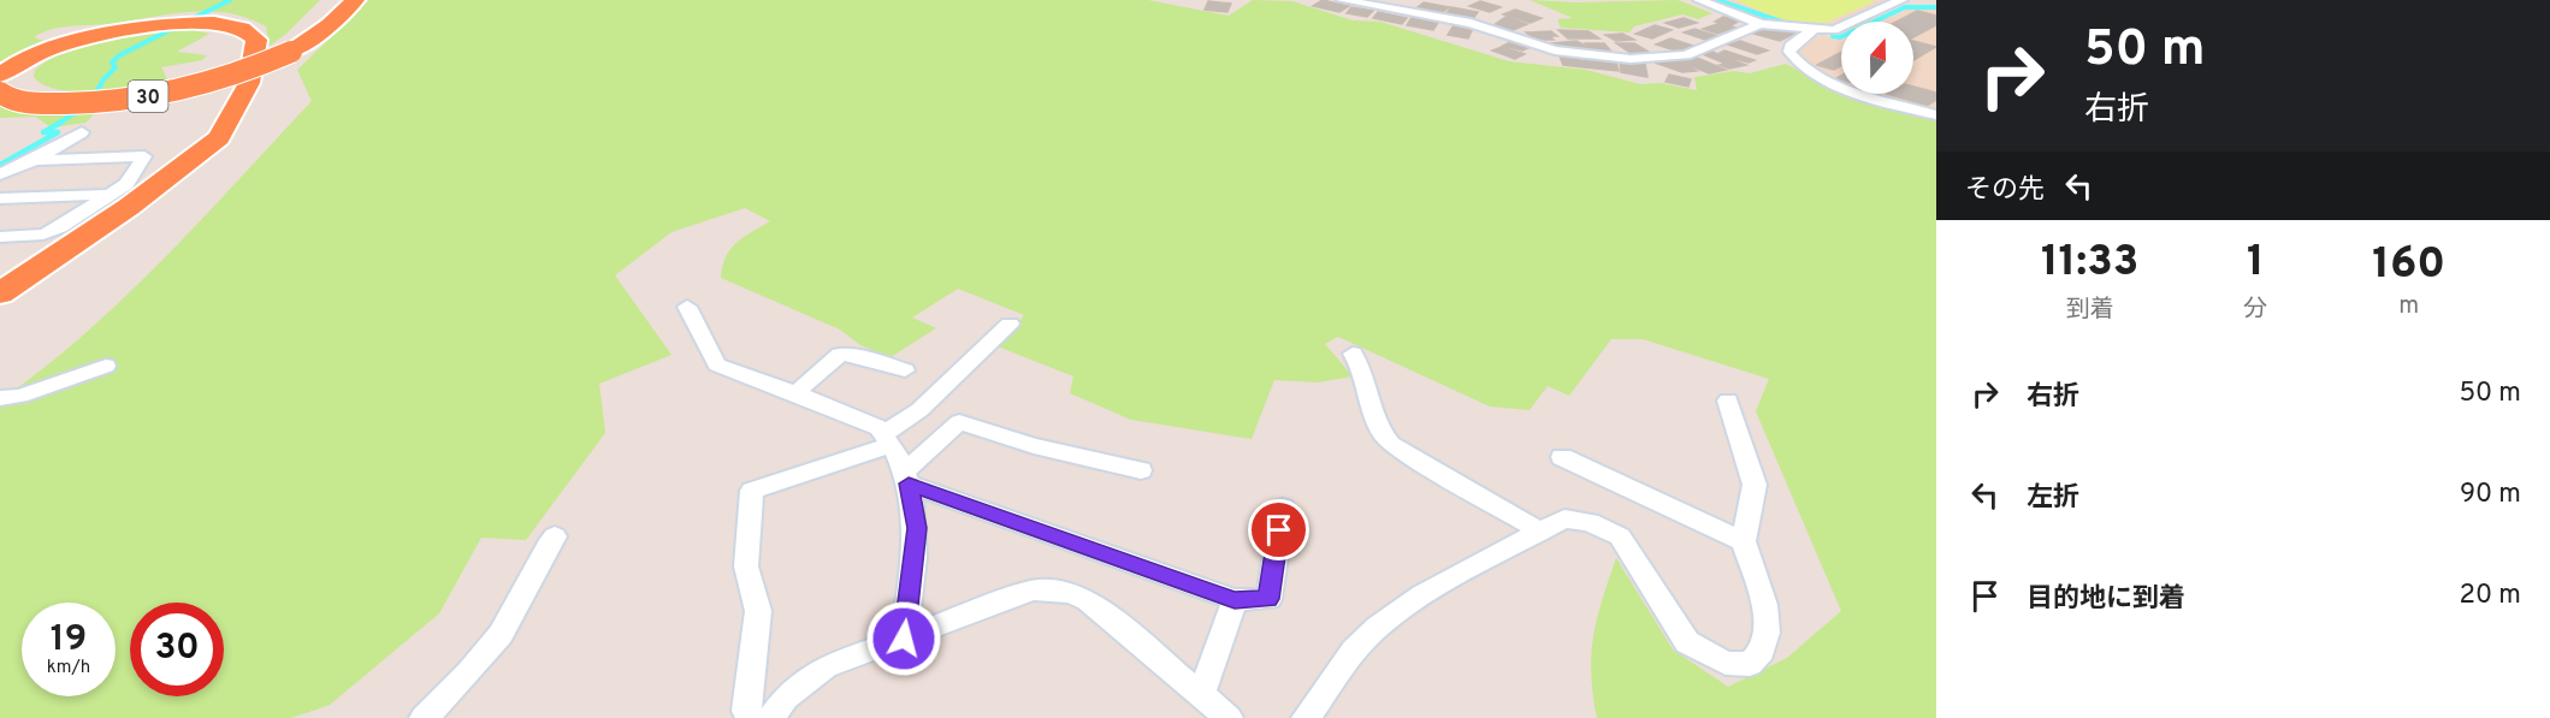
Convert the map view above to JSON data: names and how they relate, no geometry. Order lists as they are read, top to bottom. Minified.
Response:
{"streets":{"highway":["30"]},"north":"top","page":{"turn":["50 m","右折"],"then":"その先","eta":["11:33","到着","1","分","160","m"],"list":[{"name":"右折","value":"50 m"},{"name":"左折","value":"90 m"},{"name":"目的地に到着","value":"20 m"}],"speed":"19 km/h","limit":"30"}}
